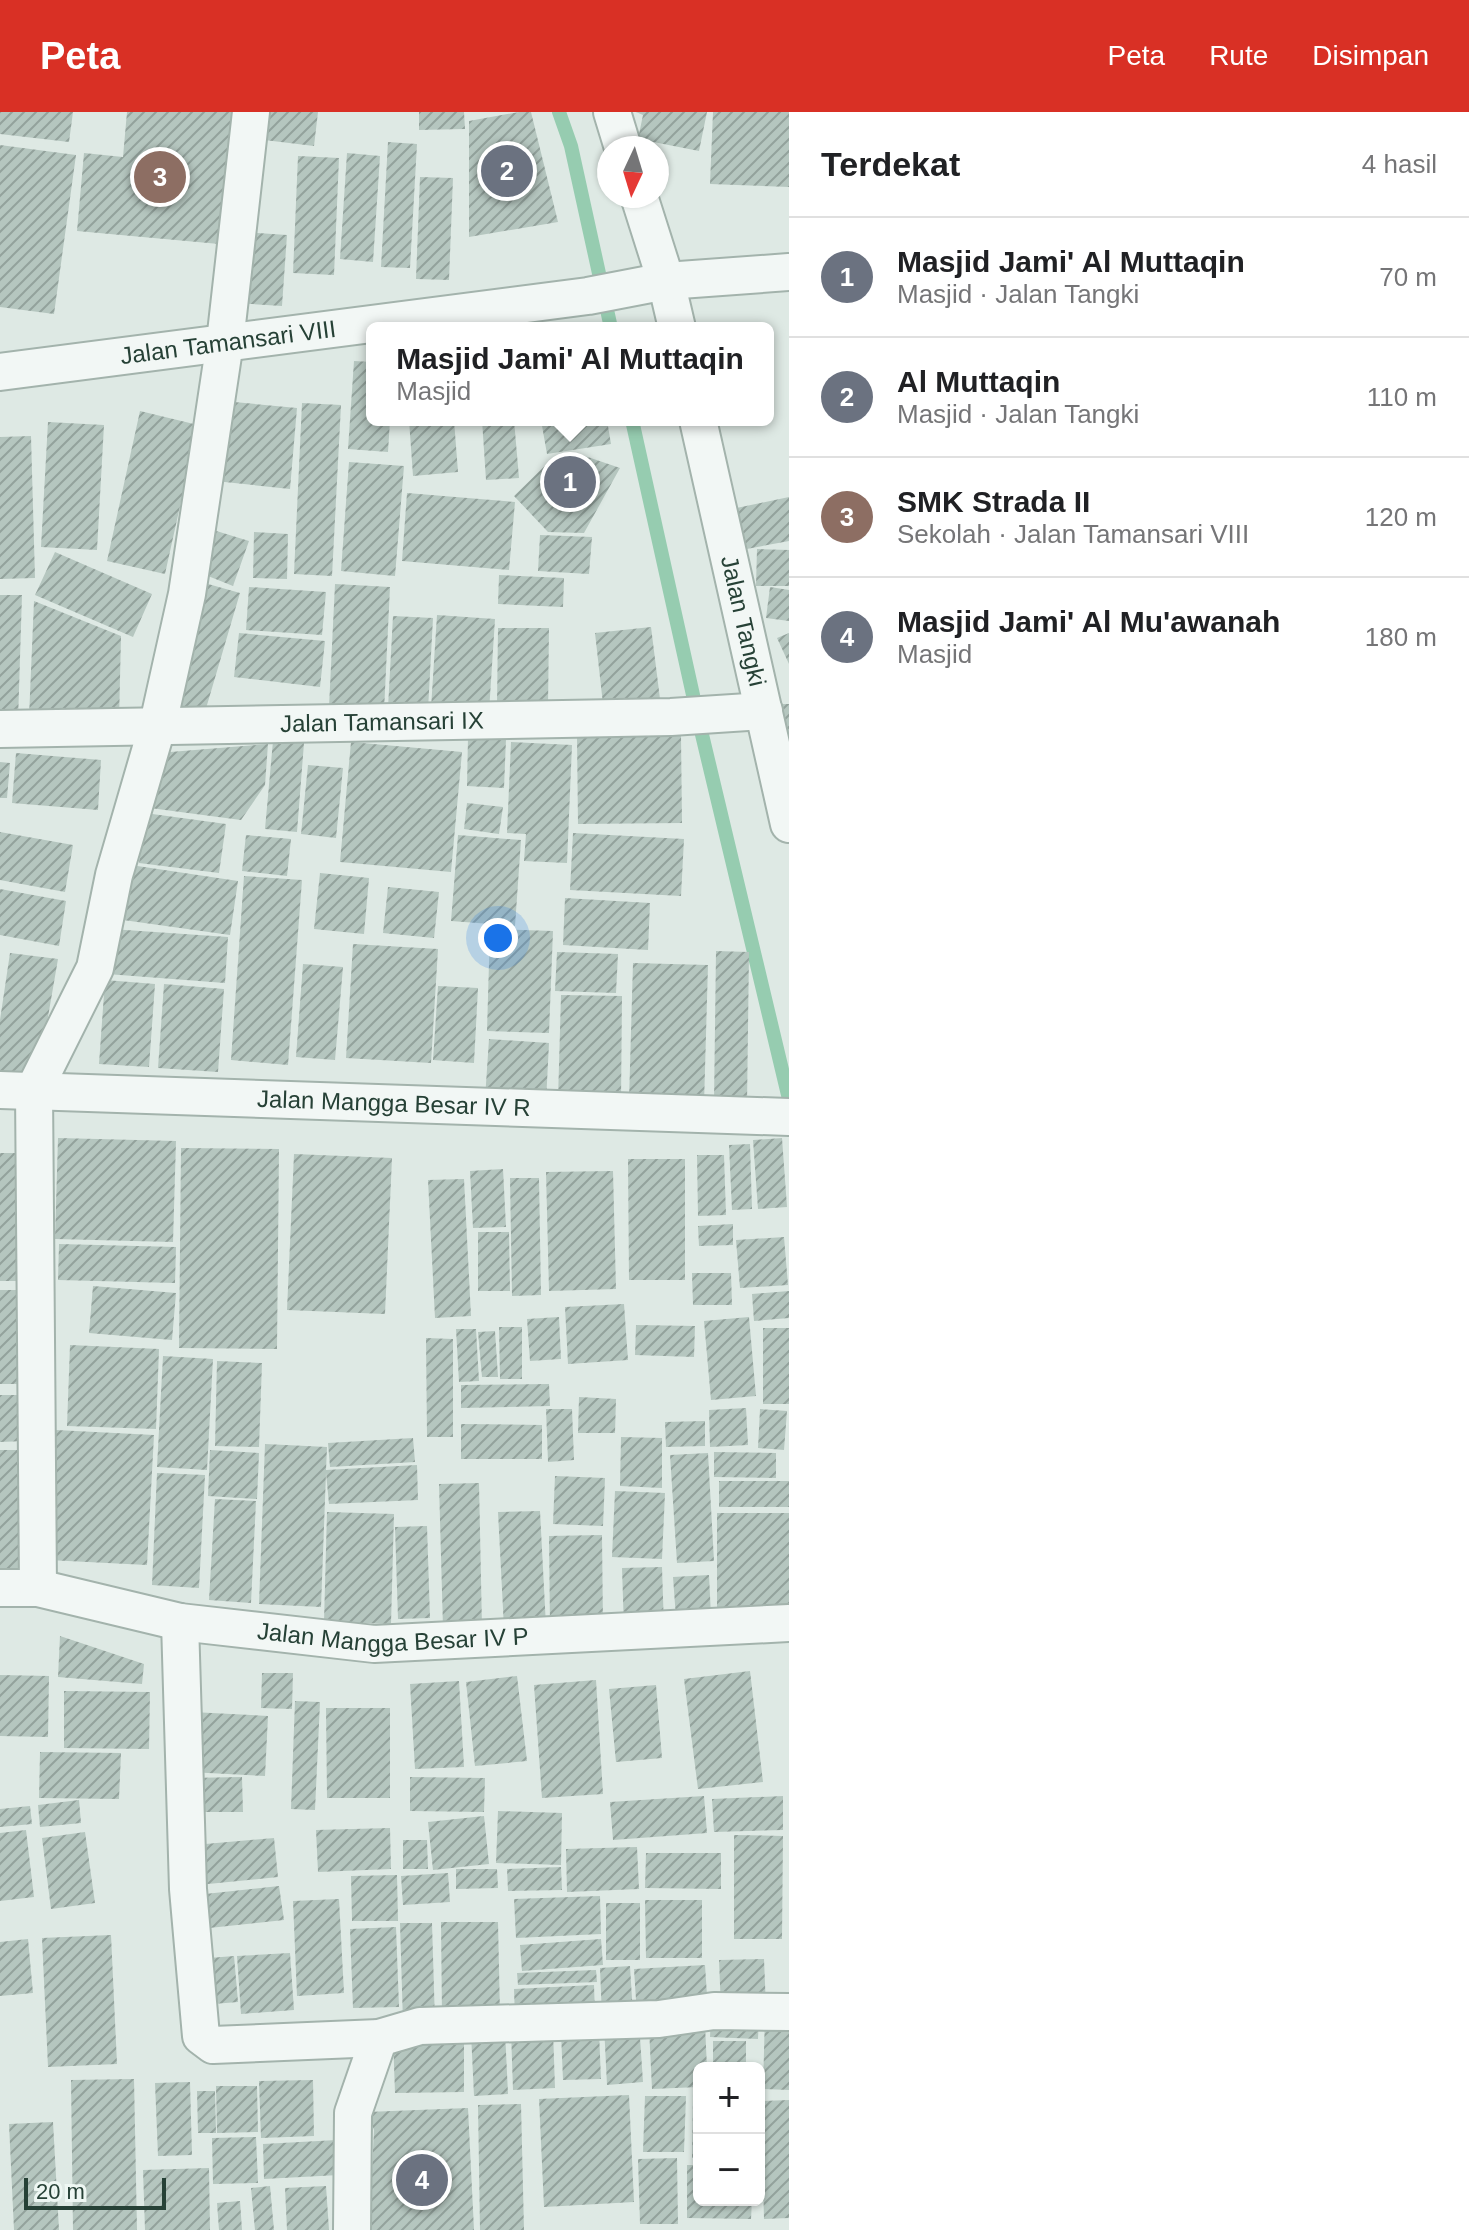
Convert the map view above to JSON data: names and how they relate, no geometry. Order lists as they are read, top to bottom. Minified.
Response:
{"streets":{"street":["Jalan Tamansari VIII","Jalan Tangki","Jalan Tamansari IX","Jalan Mangga Besar IV R","Jalan Mangga Besar IV P"]},"crossings":[["Jalan Tangki","Jalan Tamansari IX"]],"scale_bar":"20 m","north":"bottom","page":{"header":"Peta","nav":["Peta","Rute","Disimpan"],"heading":["Terdekat","4 hasil"],"pins":["2","3","1","4"],"list":[{"mark":"1","name":"Masjid Jami' Al Muttaqin","note":"Masjid · Jalan Tangki","value":"70 m"},{"mark":"2","name":"Al Muttaqin","note":"Masjid · Jalan Tangki","value":"110 m"},{"mark":"3","name":"SMK Strada II","note":"Sekolah · Jalan Tamansari VIII","value":"120 m"},{"mark":"4","name":"Masjid Jami' Al Mu'awanah","note":"Masjid","value":"180 m"}],"popup":["Masjid Jami' Al Muttaqin","Masjid"],"map_buttons":["+","−"],"scale":"20 m"}}
